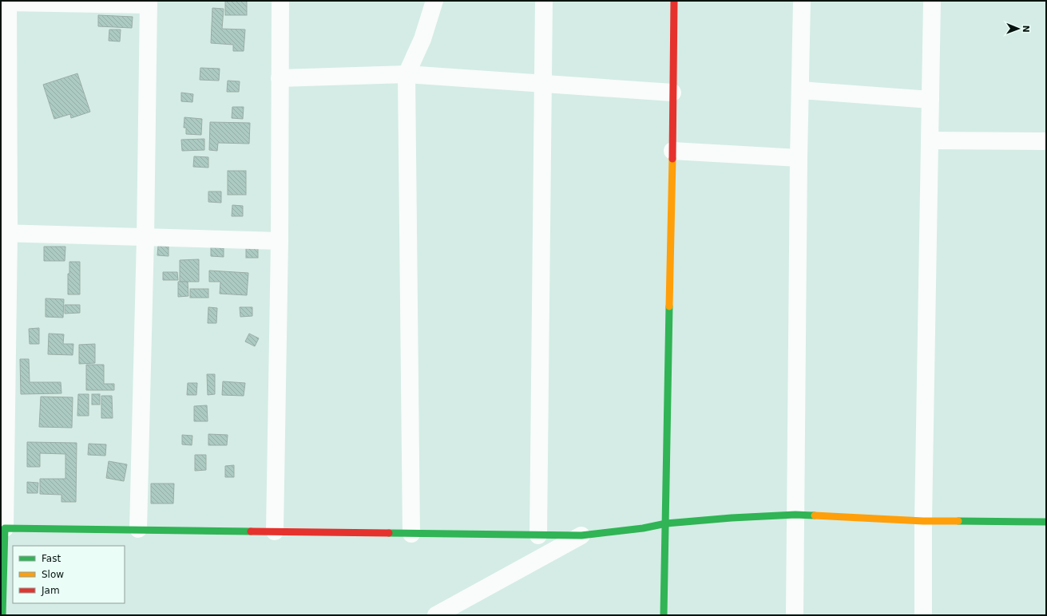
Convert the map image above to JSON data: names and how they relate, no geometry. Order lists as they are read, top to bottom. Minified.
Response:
{"legend":["Fast","Slow","Jam"],"north":"right"}
